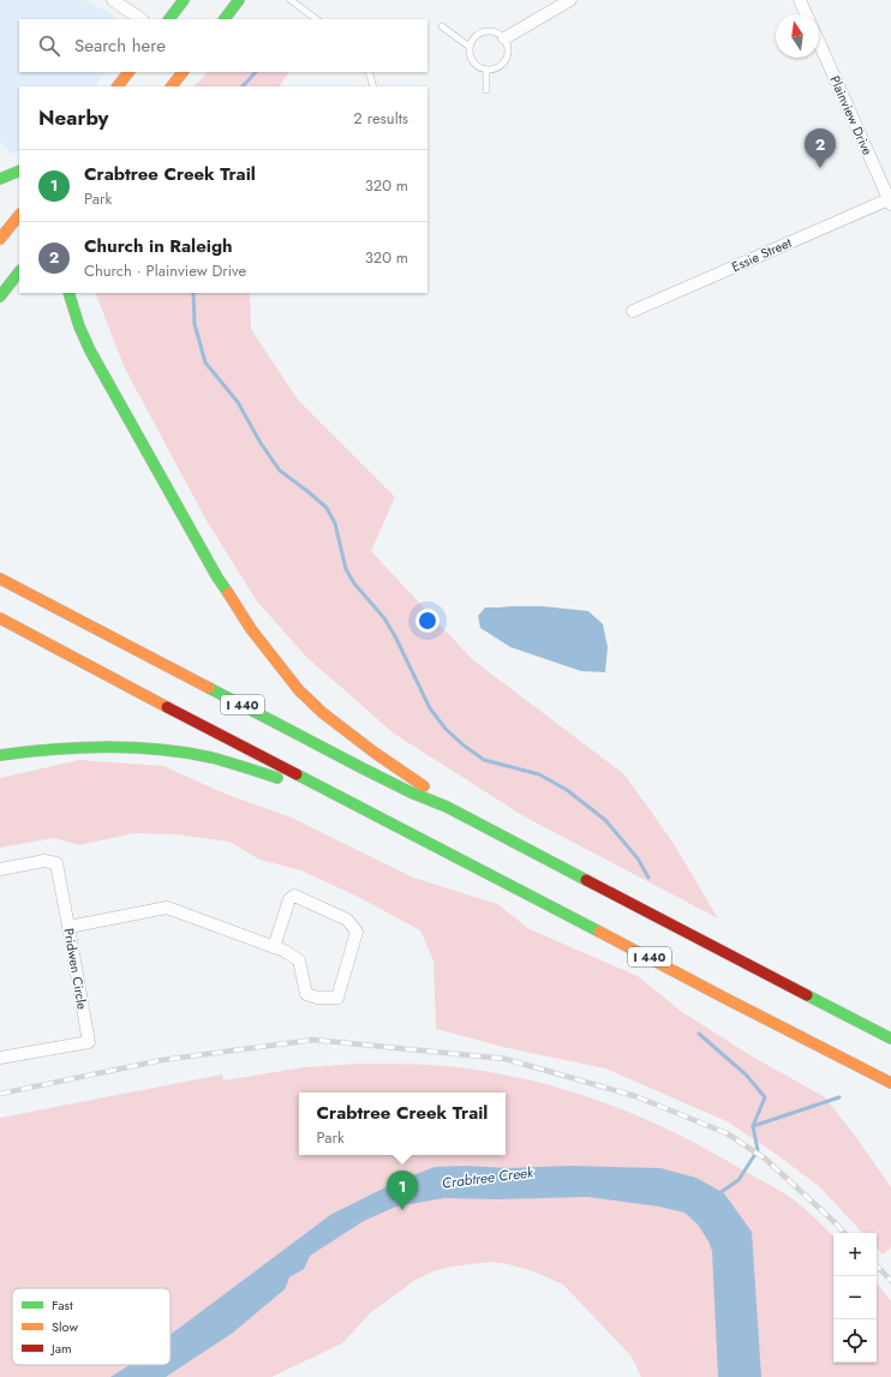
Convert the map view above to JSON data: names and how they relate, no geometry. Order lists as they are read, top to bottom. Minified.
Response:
{"streets":{"main road":["I 440"],"street":["Plainview Drive","Essie Street","Pridwen Circle"]},"crossings":[["Plainview Drive","Essie Street"]],"water":["Crabtree Creek"],"legend":["Fast","Slow","Jam"],"north":"top","page":{"search":"Search here","heading":["Nearby","2 results"],"pins":["2","1"],"list":[{"mark":"1","name":"Crabtree Creek Trail","note":"Park","value":"320 m"},{"mark":"2","name":"Church in Raleigh","note":"Church · Plainview Drive","value":"320 m"}],"popup":["Crabtree Creek Trail","Park"],"map_buttons":["+","−"]}}
